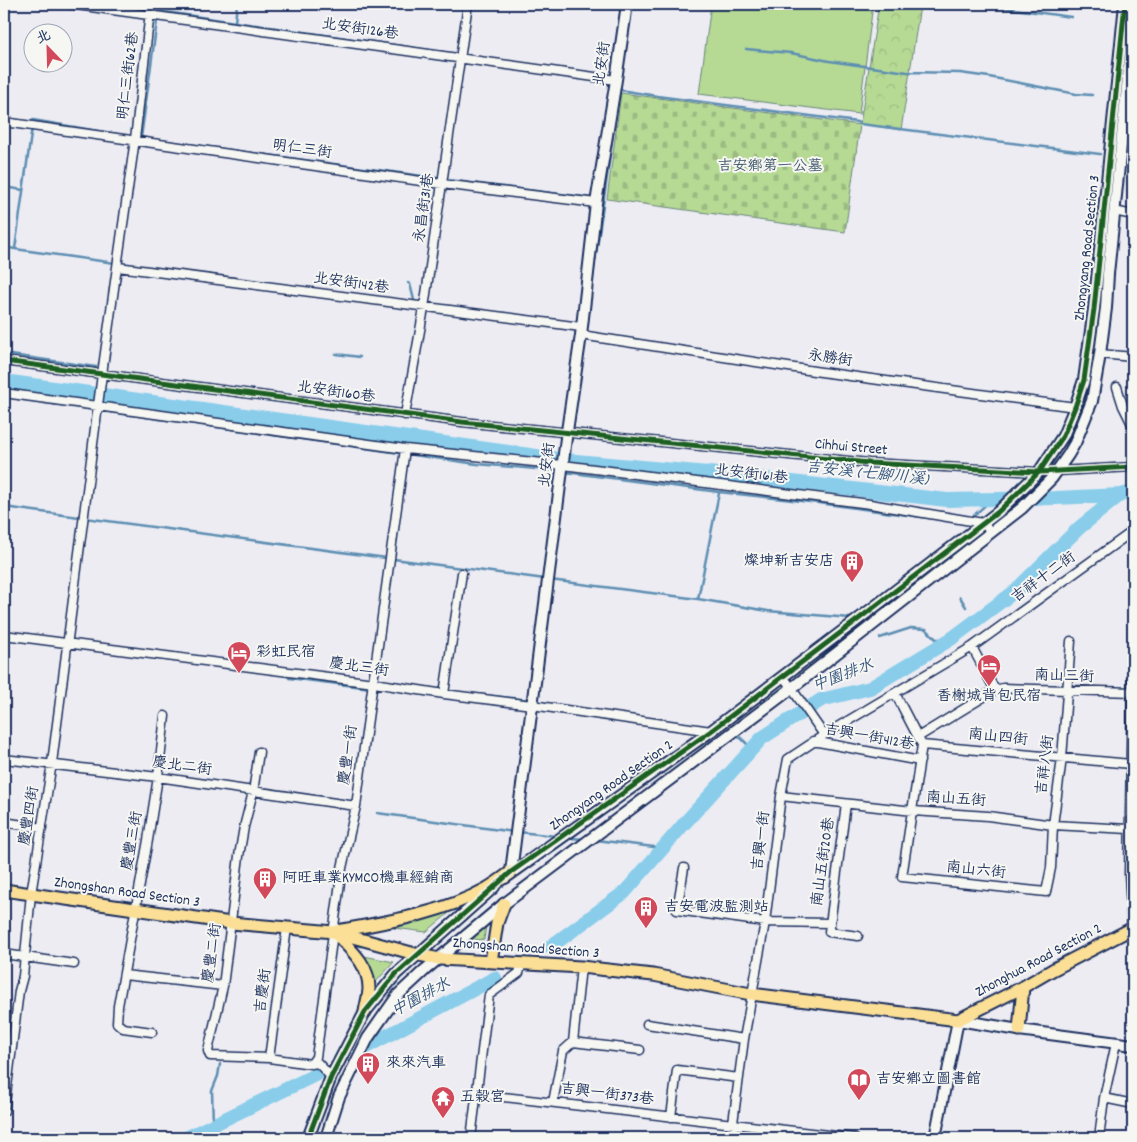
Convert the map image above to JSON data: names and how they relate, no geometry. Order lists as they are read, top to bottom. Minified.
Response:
{"streets":{"main road":["Zhongshan Road Section 3","Zhonghua Road Section 2"],"street":["北安街126巷","北安街","明仁三街62巷","明仁三街","永昌街31巷","Zhongyang Road Section 3","北安街142巷","永勝街","北安街160巷","Cihhui Street","北安街161巷","吉祥十二街","慶北三街","南山三街","吉興一街412巷","南山四街","慶豐一街","吉祥八街","慶北二街","Zhongyang Road Section 2","南山五街","慶豐四街","慶豐三街","吉興一街","南山五街20巷","南山六街","慶豐二街","吉慶街","吉興一街373巷"]},"crossings":[["北安街126巷","北安街"],["北安街126巷","明仁三街62巷"],["北安街126巷","永昌街31巷"],["北安街","明仁三街"],["北安街","北安街142巷"],["北安街","永勝街"],["北安街","北安街160巷"],["北安街","Cihhui Street"],["北安街","北安街161巷"],["北安街","慶北三街"],["北安街","Zhongyang Road Section 2"],["明仁三街62巷","明仁三街"],["明仁三街62巷","北安街142巷"],["明仁三街62巷","北安街160巷"],["明仁三街62巷","北安街161巷"],["明仁三街62巷","慶豐四街"],["明仁三街","永昌街31巷"],["永昌街31巷","北安街142巷"],["永昌街31巷","北安街160巷"],["Zhongyang Road Section 3","永勝街"],["Zhongyang Road Section 3","Cihhui Street"],["Zhongyang Road Section 3","Zhongyang Road Section 2"],["北安街142巷","永勝街"],["北安街160巷","Cihhui Street"],["北安街161巷","慶豐一街"],["北安街161巷","Zhongyang Road Section 2"],["北安街161巷","慶豐四街"],["吉祥十二街","吉興一街"],["慶北三街","慶豐一街"],["慶北三街","Zhongyang Road Section 2"],["慶北三街","慶豐四街"],["南山三街","吉祥八街"],["吉興一街412巷","吉興一街"],["南山四街","吉祥八街"],["慶豐一街","慶北二街"],["慶豐一街","Zhongshan Road Section 3"],["慶豐一街","慶豐二街"],["吉祥八街","南山五街"],["吉祥八街","南山六街"],["慶北二街","慶豐四街"],["慶北二街","慶豐三街"],["慶北二街","慶豐二街"],["Zhongyang Road Section 2","Zhongshan Road Section 3"],["南山五街","吉興一街"],["南山五街","南山五街20巷"],["南山五街","南山六街"],["慶豐四街","Zhongshan Road Section 3"],["慶豐三街","Zhongshan Road Section 3"],["吉興一街","Zhongshan Road Section 3"],["吉興一街","吉興一街373巷"],["Zhongshan Road Section 3","慶豐二街"],["Zhongshan Road Section 3","Zhonghua Road Section 2"],["Zhongshan Road Section 3","吉慶街"],["慶豐二街","吉慶街"]],"water":["吉安溪 (七腳川溪)","中園排水"],"parks":["吉安鄉第一公墓"],"places":{"building":["燦坤新吉安店","阿旺車業KYMCO機車經銷商","吉安電波監測站","來來汽車"],"hotel":["彩虹民宿","香榭城背包民宿"],"library":["吉安鄉立圖書館"],"temple":["五榖宮"]},"north":"top left"}
